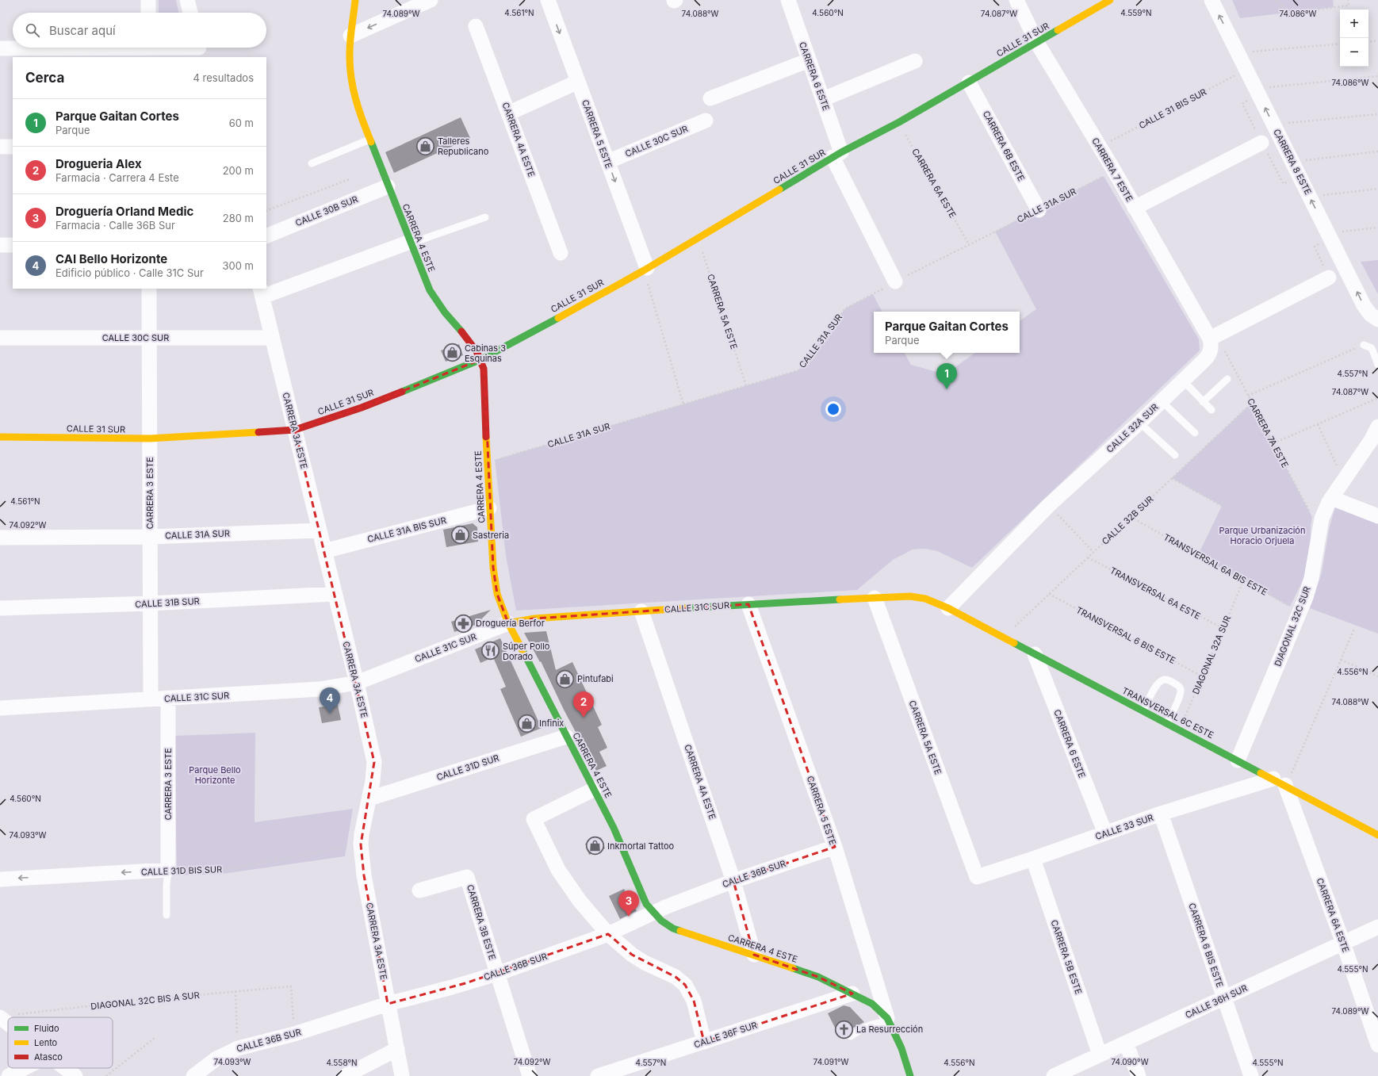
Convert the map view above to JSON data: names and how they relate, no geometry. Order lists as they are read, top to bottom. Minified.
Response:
{"streets":{"street":["CALLE 31 SUR","CARRERA 6 ESTE","CARRERA 5 ESTE","CARRERA 4A ESTE","CALLE 30C SUR","CARRERA 6B ESTE","CARRERA 8 ESTE","CARRERA 7 ESTE","CARRERA 6A ESTE","CALLE 31A SUR","CALLE 30B SUR","CARRERA 4 ESTE","CARRERA 5A ESTE","CALLE 32A SUR","CARRERA 3A ESTE","CARRERA 3 ESTE","CALLE 31A BIS SUR","CALLE 31B SUR","CALLE 31C SUR","DIAGONAL 32C SUR","TRANSVERSAL 6C ESTE","CALLE 31D SUR","CALLE 33 SUR","CALLE 31D BIS SUR","CALLE 36B SUR","CARRERA 3B ESTE","CARRERA 6 BIS ESTE","CARRERA 5B ESTE","CALLE 36H SUR","CALLE 36F SUR"],"path":["CALLE 31 BIS SUR","CARRERA 7A ESTE","CALLE 32B SUR","TRANSVERSAL 6A BIS ESTE","TRANSVERSAL 6A ESTE","TRANSVERSAL 6 BIS ESTE","DIAGONAL 32A SUR","DIAGONAL 32C BIS A SUR"]},"crossings":[["CALLE 31 SUR","CARRERA 6 ESTE"],["CALLE 31 SUR","CARRERA 5 ESTE"],["CALLE 31 SUR","CARRERA 6B ESTE"],["CALLE 31 SUR","CARRERA 7 ESTE"],["CALLE 31 SUR","CARRERA 6A ESTE"],["CALLE 31 SUR","CARRERA 4 ESTE"],["CALLE 31 SUR","CARRERA 5A ESTE"],["CALLE 31 SUR","CARRERA 3A ESTE"],["CALLE 31 SUR","CARRERA 3 ESTE"],["CARRERA 6 ESTE","CALLE 31A SUR"],["CARRERA 6 ESTE","TRANSVERSAL 6C ESTE"],["CARRERA 6 ESTE","CALLE 33 SUR"],["CALLE 31 BIS SUR","CARRERA 8 ESTE"],["CALLE 31 BIS SUR","CARRERA 7 ESTE"],["CARRERA 5 ESTE","CALLE 30C SUR"],["CARRERA 5 ESTE","CARRERA 4 ESTE"],["CARRERA 5 ESTE","CALLE 31C SUR"],["CARRERA 5 ESTE","CALLE 36B SUR"],["CARRERA 4A ESTE","CARRERA 4 ESTE"],["CARRERA 4A ESTE","CALLE 31C SUR"],["CARRERA 4A ESTE","CALLE 36B SUR"],["CALLE 30C SUR","CARRERA 3A ESTE"],["CALLE 30C SUR","CARRERA 3 ESTE"],["CARRERA 6B ESTE","CALLE 31A SUR"],["CARRERA 7 ESTE","CALLE 31A SUR"],["CARRERA 7 ESTE","CALLE 32A SUR"],["CARRERA 7 ESTE","CARRERA 7A ESTE"],["CARRERA 6A ESTE","CALLE 31A SUR"],["CARRERA 6A ESTE","TRANSVERSAL 6C ESTE"],["CARRERA 6A ESTE","CALLE 33 SUR"],["CARRERA 6A ESTE","CALLE 36H SUR"],["CALLE 31A SUR","CARRERA 4 ESTE"],["CALLE 31A SUR","CARRERA 5A ESTE"],["CALLE 31A SUR","CARRERA 3A ESTE"],["CALLE 31A SUR","CARRERA 3 ESTE"],["CALLE 30B SUR","CARRERA 4 ESTE"],["CARRERA 4 ESTE","CALLE 31A BIS SUR"],["CARRERA 4 ESTE","CALLE 31C SUR"],["CARRERA 4 ESTE","CALLE 31D SUR"],["CARRERA 4 ESTE","CALLE 36B SUR"],["CARRERA 4 ESTE","CALLE 36F SUR"],["CARRERA 5A ESTE","CALLE 31C SUR"],["CARRERA 5A ESTE","CALLE 33 SUR"],["CALLE 32A SUR","CARRERA 7A ESTE"],["CALLE 32A SUR","CALLE 31C SUR"],["CALLE 32A SUR","TRANSVERSAL 6C ESTE"],["CARRERA 3A ESTE","CALLE 31A BIS SUR"],["CARRERA 3A ESTE","CALLE 31B SUR"],["CARRERA 3A ESTE","CALLE 31C SUR"],["CARRERA 3A ESTE","CALLE 31D SUR"],["CARRERA 3A ESTE","CALLE 31D BIS SUR"],["CARRERA 3A ESTE","CALLE 36B SUR"],["CARRERA 7A ESTE","CALLE 32B SUR"],["CARRERA 7A ESTE","DIAGONAL 32C SUR"],["CARRERA 3 ESTE","CALLE 31B SUR"],["CARRERA 3 ESTE","CALLE 31C SUR"],["CARRERA 3 ESTE","CALLE 31D BIS SUR"],["CALLE 32B SUR","TRANSVERSAL 6A BIS ESTE"],["CALLE 32B SUR","TRANSVERSAL 6A ESTE"],["CALLE 32B SUR","TRANSVERSAL 6 BIS ESTE"],["CALLE 32B SUR","TRANSVERSAL 6C ESTE"],["TRANSVERSAL 6A BIS ESTE","DIAGONAL 32C SUR"],["TRANSVERSAL 6A BIS ESTE","DIAGONAL 32A SUR"],["TRANSVERSAL 6A ESTE","DIAGONAL 32A SUR"],["CALLE 31C SUR","TRANSVERSAL 6C ESTE"],["DIAGONAL 32C SUR","TRANSVERSAL 6C ESTE"],["TRANSVERSAL 6 BIS ESTE","DIAGONAL 32A SUR"],["DIAGONAL 32A SUR","TRANSVERSAL 6C ESTE"],["TRANSVERSAL 6C ESTE","CALLE 33 SUR"],["CALLE 33 SUR","CARRERA 6 BIS ESTE"],["CALLE 33 SUR","CARRERA 5B ESTE"],["CALLE 36B SUR","CARRERA 3B ESTE"],["CALLE 36B SUR","DIAGONAL 32C BIS A SUR"],["CARRERA 6 BIS ESTE","CALLE 36H SUR"],["CARRERA 5B ESTE","CALLE 36H SUR"]],"one_way":["CARRERA 8 ESTE","CALLE 31D BIS SUR"],"parks":["Parque Urbanización Horacio Orjuela","Parque Bello Horizonte"],"places":{"shop":["Talleres Republicano","Cabinas 3 Esquinas","Sastreria","Pintufabi","Infinix","Inkmortal Tattoo"],"pharmacy":["Droguería Berfor"],"restaurant":["Súper Pollo Dorado"],"church":["La Resurrección"]},"legend":["Fluido","Lento","Atasco"],"page":{"map_buttons":["+","−"],"search":"Buscar aquí","heading":["Cerca","4 resultados"],"list":[{"mark":"1","name":"Parque Gaitan Cortes","note":"Parque","value":"60 m"},{"mark":"2","name":"Drogueria Alex","note":"Farmacia · Carrera 4 Este","value":"200 m"},{"mark":"3","name":"Droguería Orland Medic","note":"Farmacia · Calle 36B Sur","value":"280 m"},{"mark":"4","name":"CAI Bello Horizonte","note":"Edificio público · Calle 31C Sur","value":"300 m"}],"popup":["Parque Gaitan Cortes","Parque"],"pins":["1","4","2","3"]},"coordinates":["4.561°N","4.560°N","4.559°N","74.087°W","74.086°W","74.089°W","74.088°W","4.557°N","74.092°W","4.556°N","74.093°W","4.555°N","74.091°W","74.090°W","4.558°N"]}
